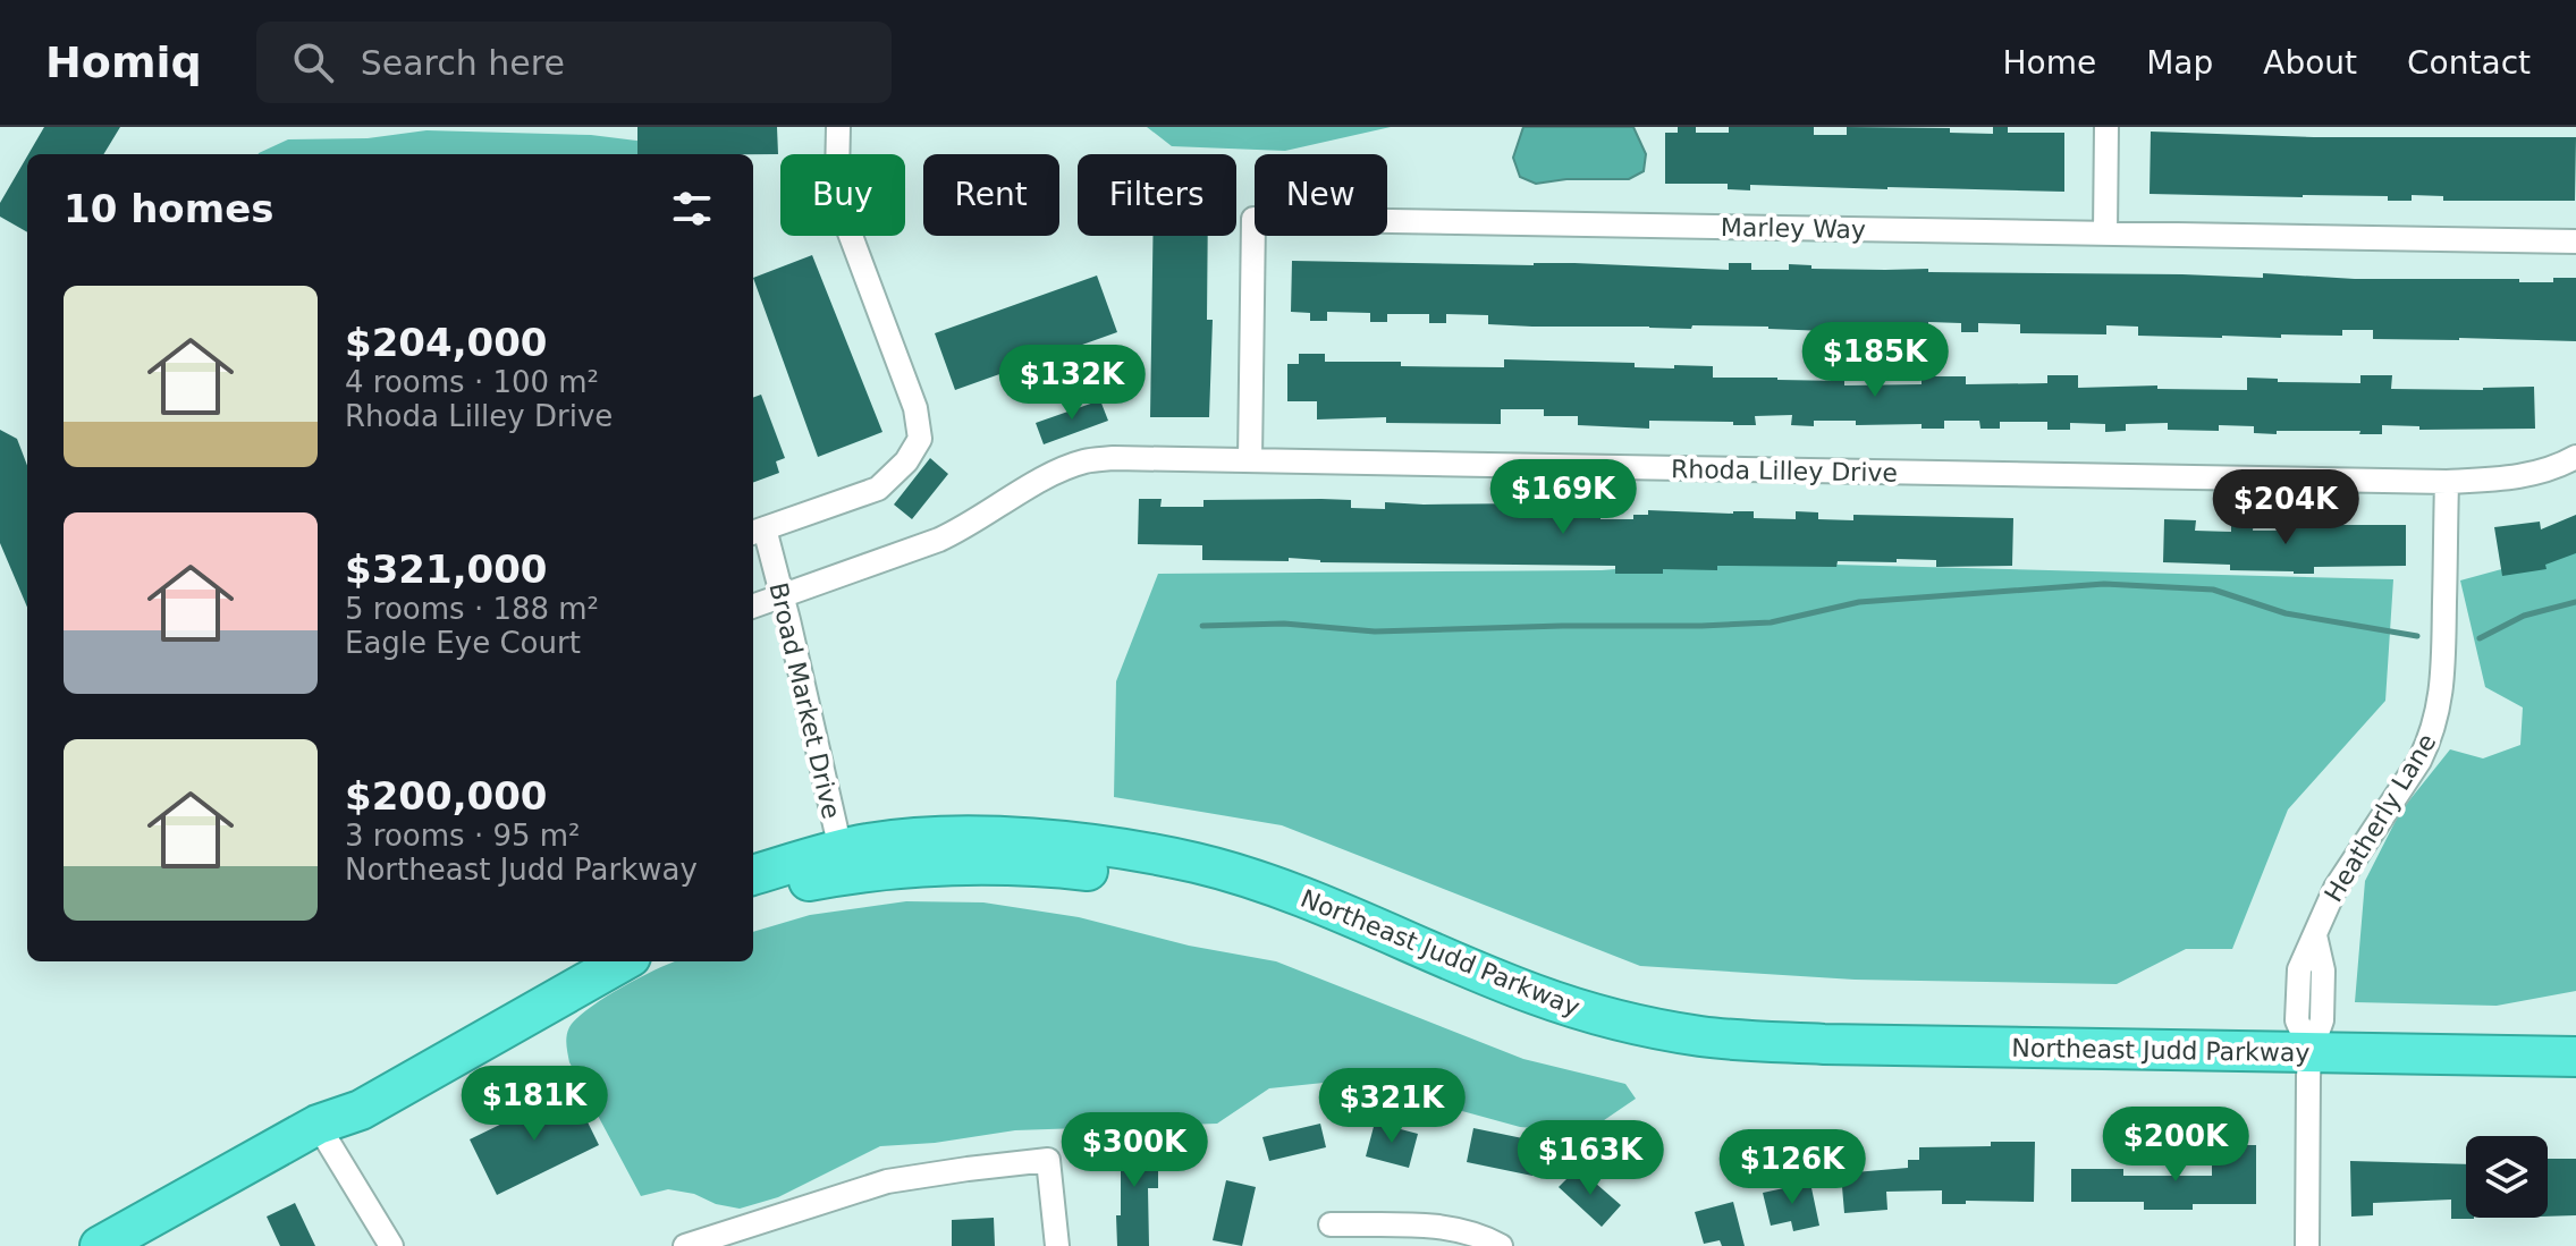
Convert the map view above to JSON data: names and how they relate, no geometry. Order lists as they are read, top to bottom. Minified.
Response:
{"streets":{"highway":["Northeast Judd Parkway"],"street":["Marley Way","Rhoda Lilley Drive","Broad Market Drive","Heatherly Lane"]},"crossings":[["Marley Way","Rhoda Lilley Drive"],["Rhoda Lilley Drive","Broad Market Drive"],["Rhoda Lilley Drive","Heatherly Lane"],["Broad Market Drive","Northeast Judd Parkway"],["Heatherly Lane","Northeast Judd Parkway"]],"page":{"header":"Homiq","search":"Search here","nav":["Home","Map","About","Contact"],"chip":["Buy","Rent","Filters","New"],"heading":"10 homes","list":[{"name":"$204,000","note":"4 rooms · 100 m² · Rhoda Lilley Drive"},{"name":"$321,000","note":"5 rooms · 188 m² · Eagle Eye Court"},{"name":"$200,000","note":"3 rooms · 95 m² · Northeast Judd Parkway"}],"price":["$185K","$132K","$169K","$204K","$181K","$321K","$200K","$300K","$163K","$126K"]}}
